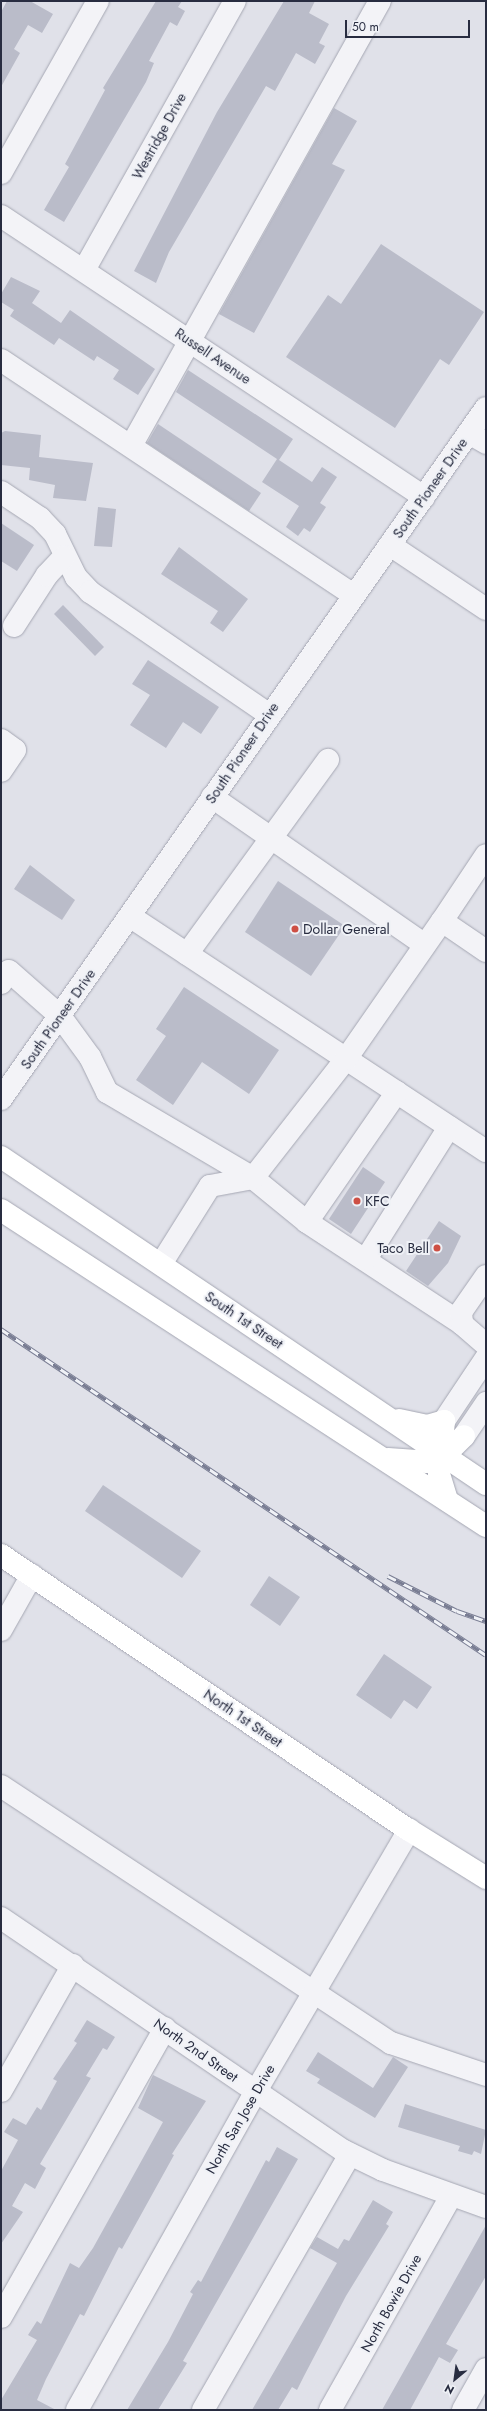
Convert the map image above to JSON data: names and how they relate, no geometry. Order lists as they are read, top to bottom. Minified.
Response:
{"streets":{"main road":["South 1st Street","North 1st Street"],"street":["Westridge Drive","Russell Avenue","South Pioneer Drive","North 2nd Street","North San Jose Drive","North Bowie Drive"]},"crossings":[["Westridge Drive","Russell Avenue"],["Russell Avenue","South Pioneer Drive"],["North 1st Street","North San Jose Drive"],["North 2nd Street","North San Jose Drive"],["North 2nd Street","North Bowie Drive"]],"places":["Dollar General","KFC","Taco Bell"],"scale_bar":"50 m","north":"bottom left"}
